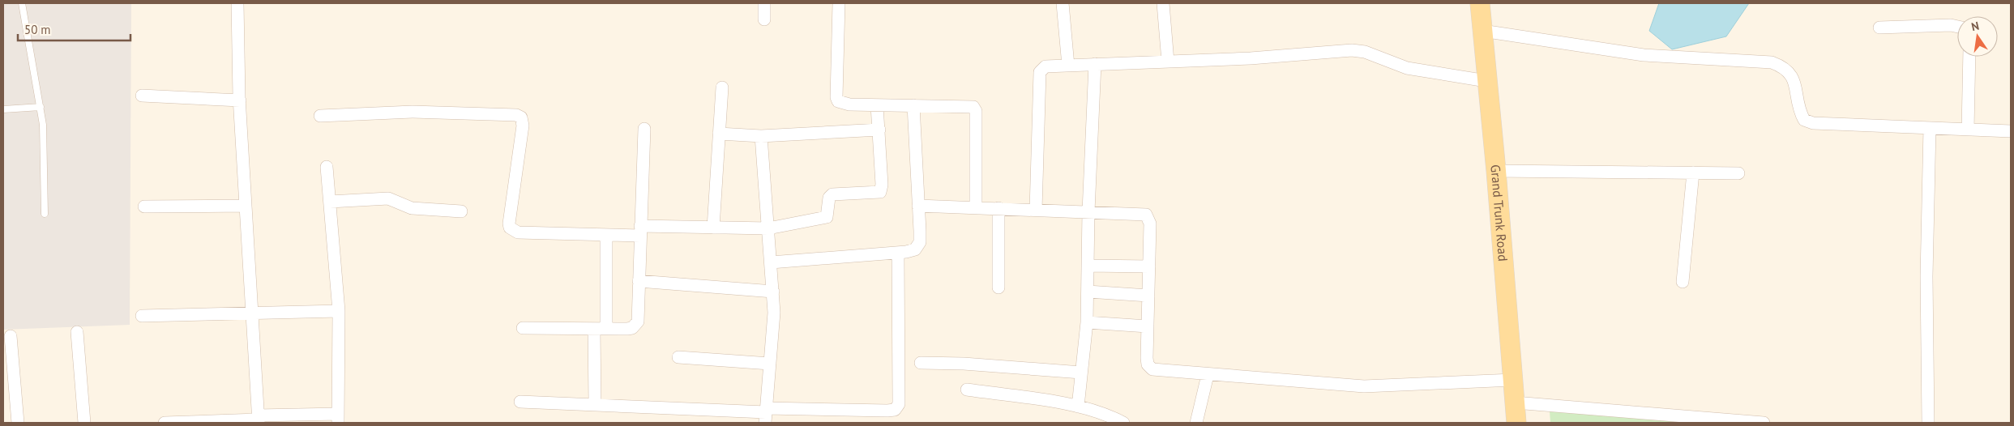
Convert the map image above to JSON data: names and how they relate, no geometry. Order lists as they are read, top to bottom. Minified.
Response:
{"streets":{"main road":["Grand Trunk Road"]},"scale_bar":"50 m","north":"top"}
